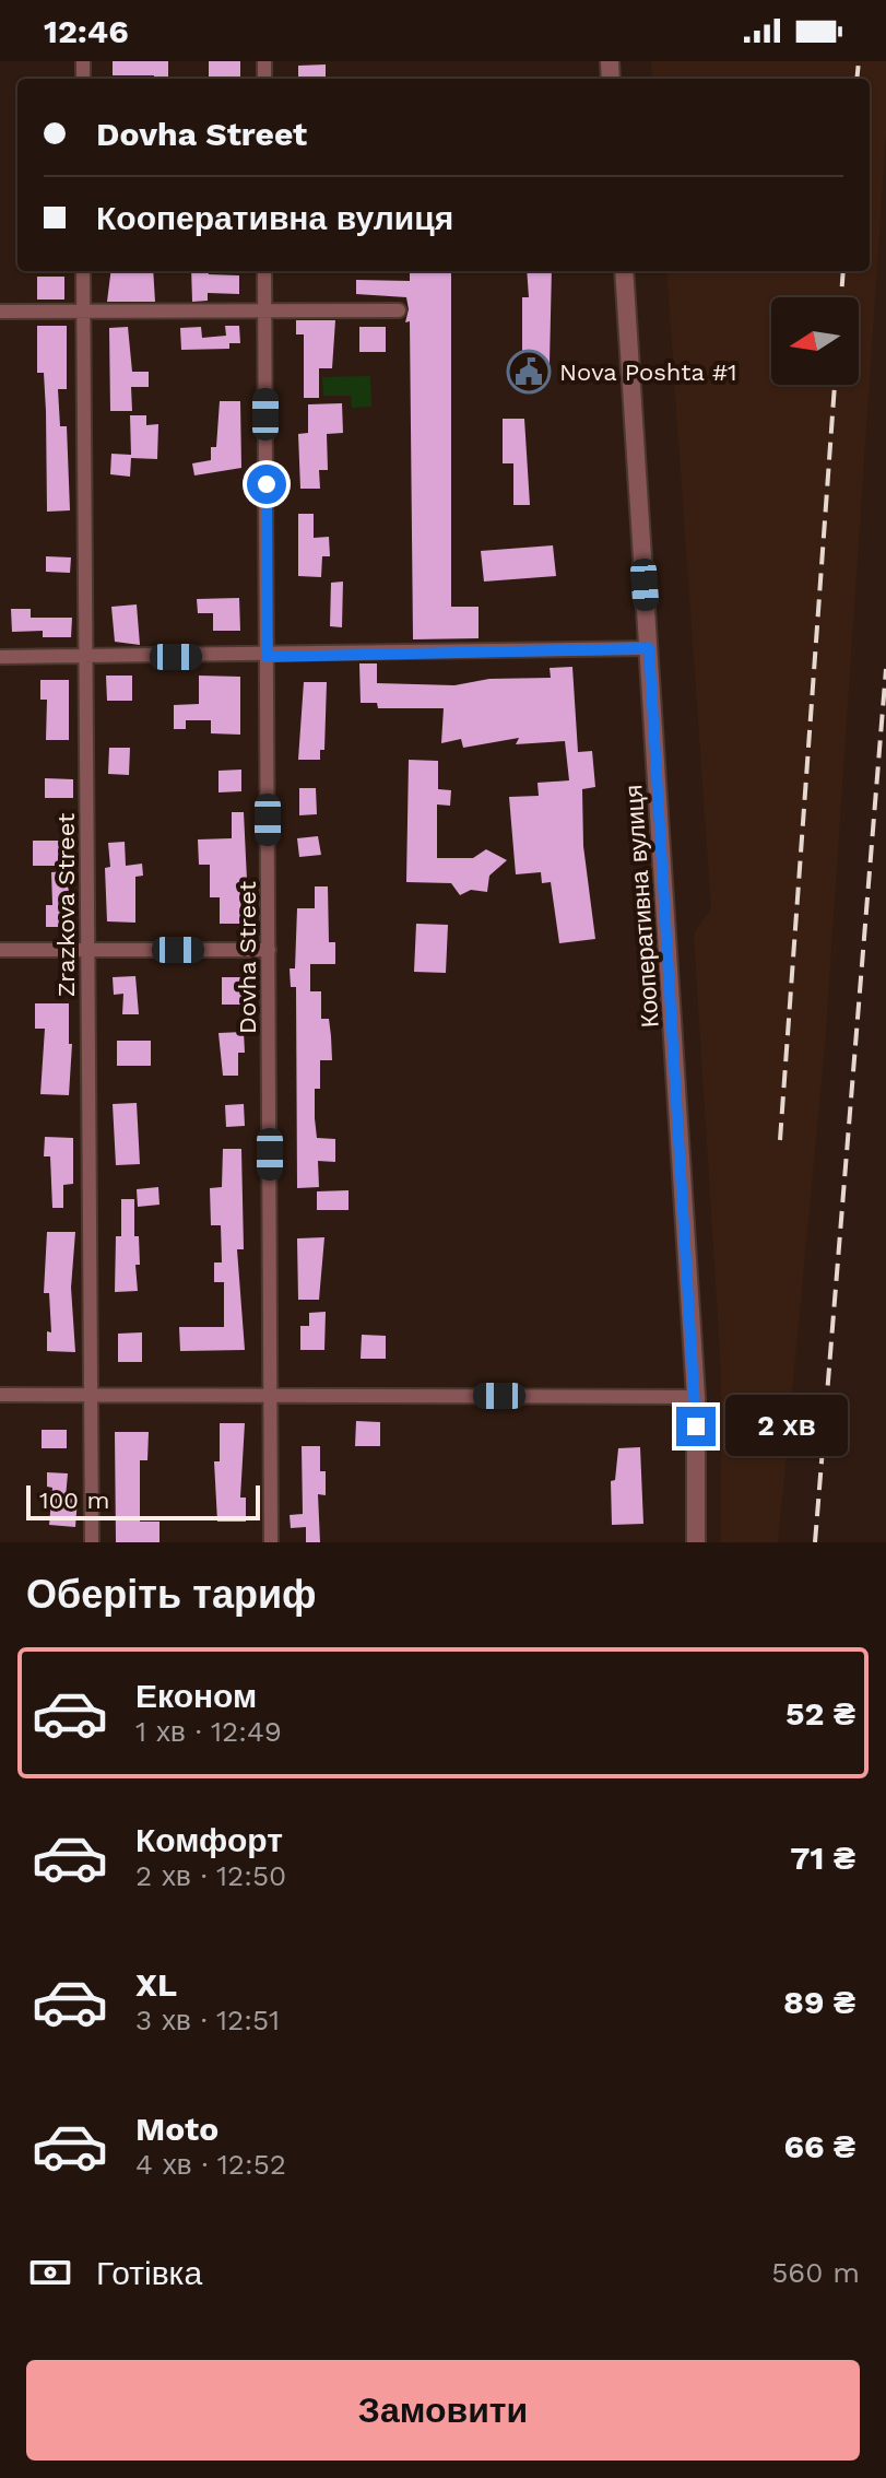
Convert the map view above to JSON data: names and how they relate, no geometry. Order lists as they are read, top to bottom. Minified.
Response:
{"streets":{"street":["Zrazkova Street","Кооперативна вулиця","Dovha Street"]},"places":{"public building":["Nova Poshta #1"]},"scale_bar":"100 m","north":"left","page":{"status":"12:46","banner":["Dovha Street","Кооперативна вулиця"],"bubble":"2 хв","scale":"100 m","heading":"Оберіть тариф","list":[{"name":"Економ","note":"1 хв · 12:49","value":"52 ₴"},{"name":"Комфорт","note":"2 хв · 12:50","value":"71 ₴"},{"name":"XL","note":"3 хв · 12:51","value":"89 ₴"},{"name":"Moto","note":"4 хв · 12:52","value":"66 ₴"}],"pay":["Готівка","560 m"],"buttons":"Замовити"}}
